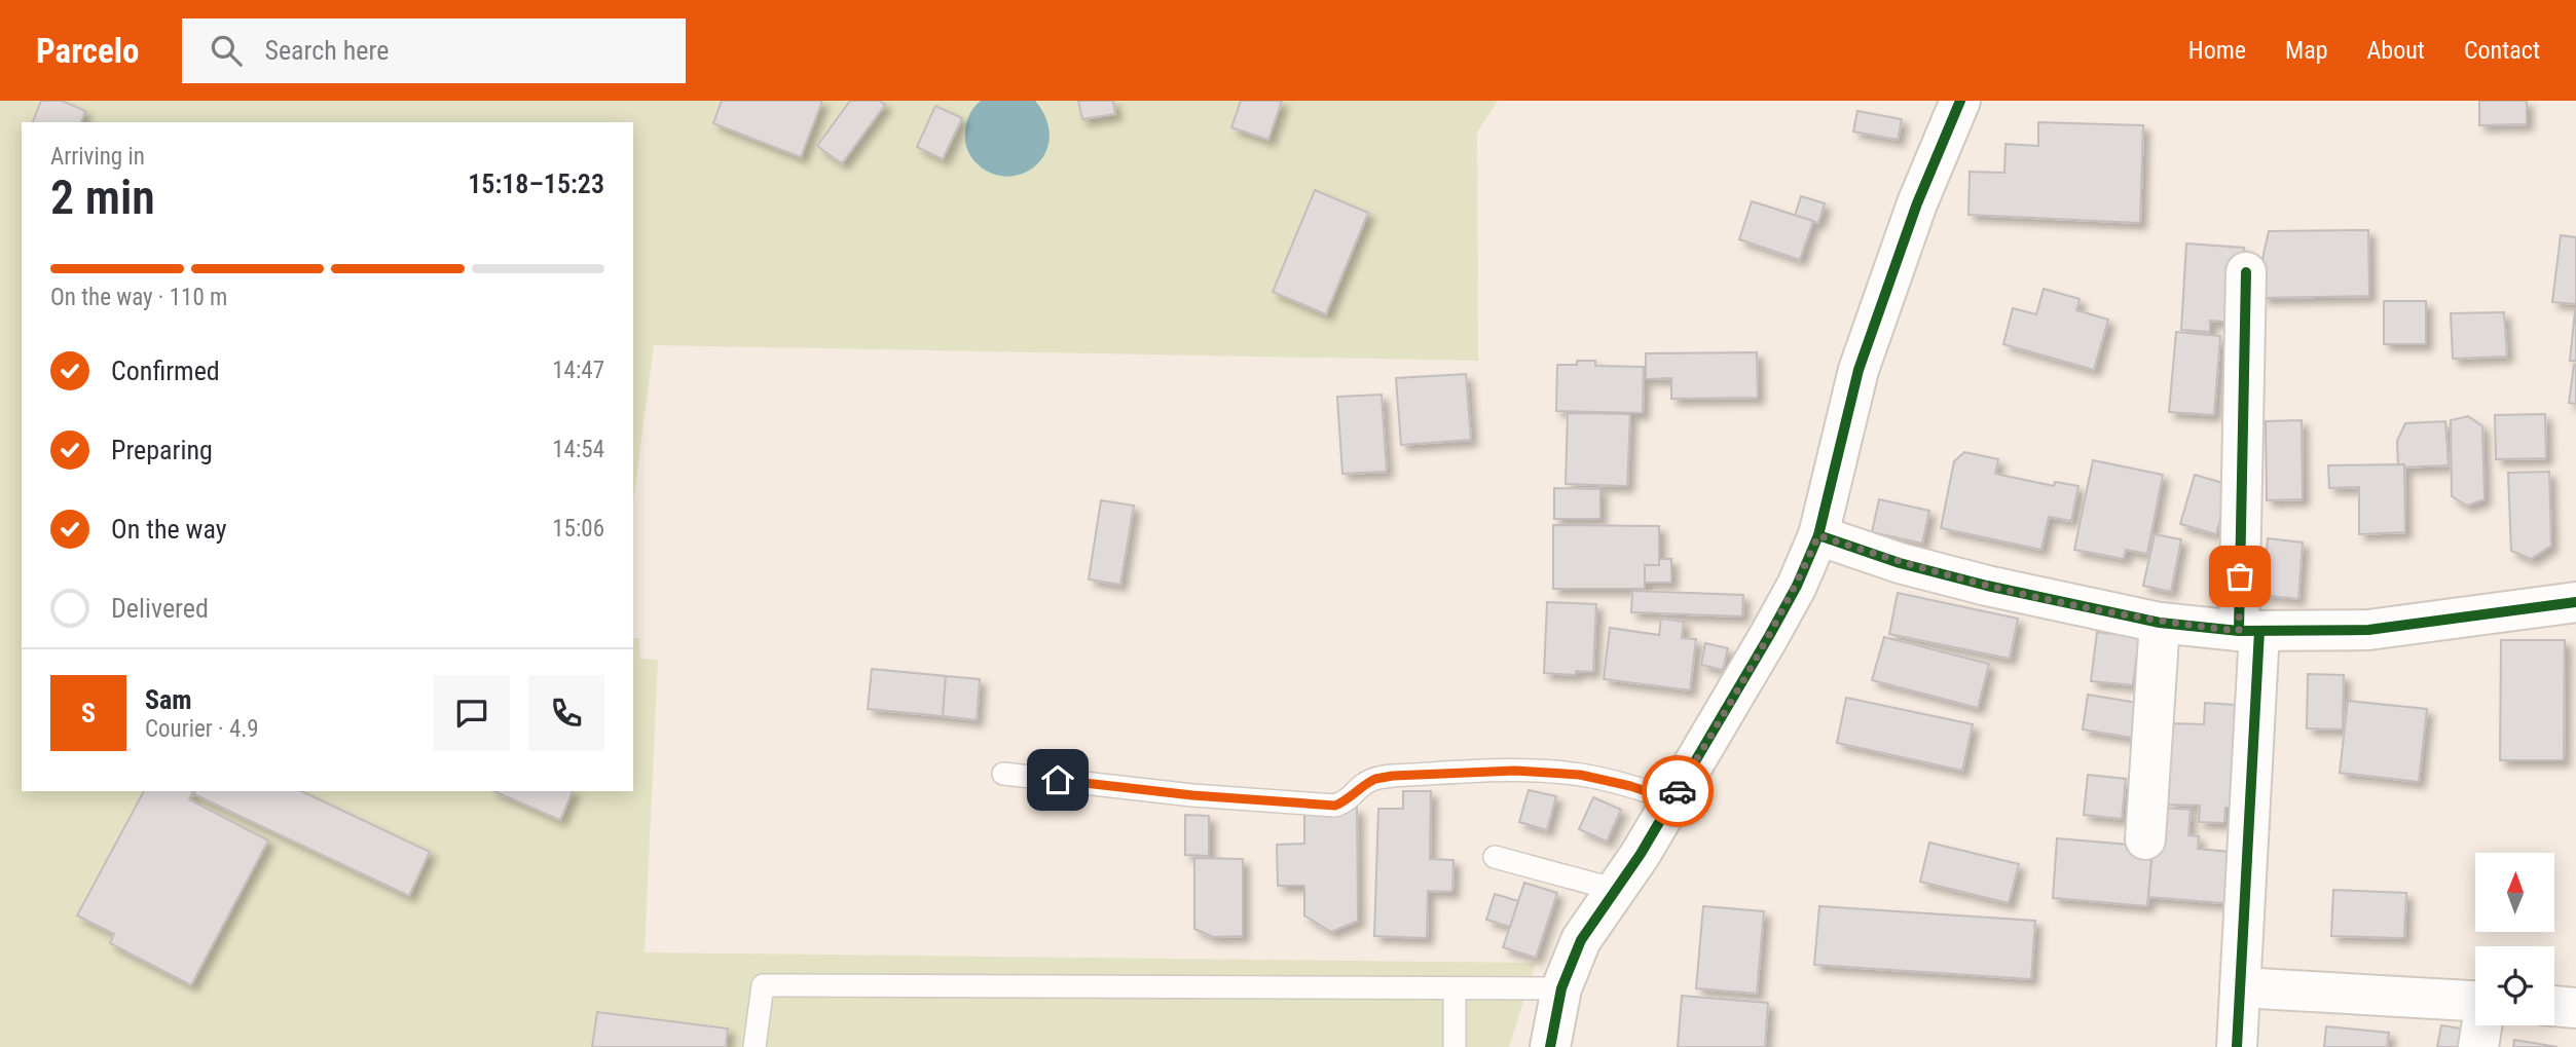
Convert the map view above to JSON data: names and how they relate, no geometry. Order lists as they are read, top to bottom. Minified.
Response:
{"north":"top","page":{"header":"Parcelo","search":"Search here","nav":["Home","Map","About","Contact"],"heading":["2 min","Arriving in","15:18–15:23"],"panel":["Sam","Courier · 4.9"],"bar":"On the way · 110 m","list":[["Confirmed","14:47"],["Preparing","14:54"],["On the way","15:06"],"Delivered"],"round":"S"}}
